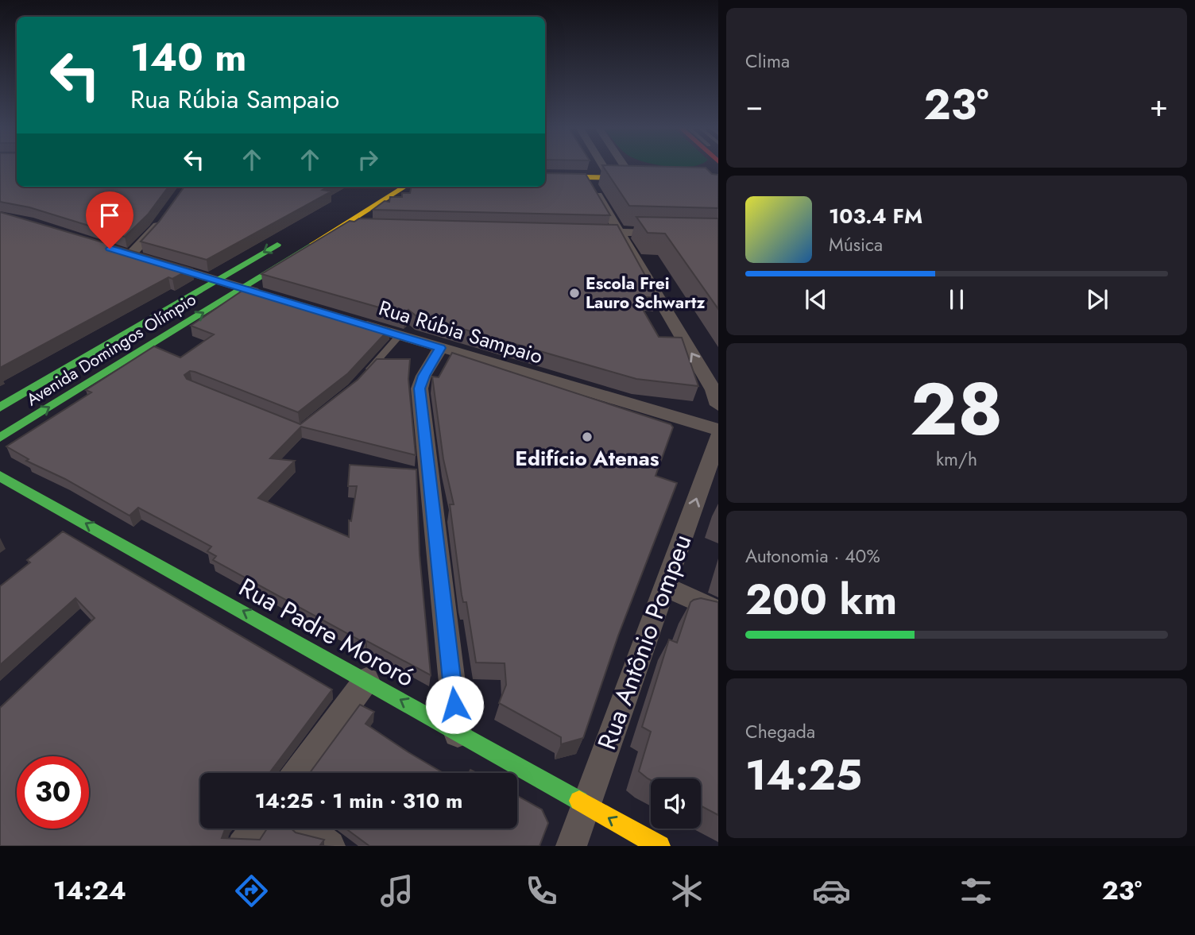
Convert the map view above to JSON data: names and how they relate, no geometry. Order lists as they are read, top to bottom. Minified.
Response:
{"streets":{"main road":["Avenida Domingos Olímpio","Rua Padre Mororó"],"street":["Rua Rúbia Sampaio","Rua Antônio Pompeu"]},"crossings":[["Rua Padre Mororó","Rua Antônio Pompeu"]],"one_way":["Rua Padre Mororó","Rua Antônio Pompeu"],"places":["Escola Frei Lauro Schwartz","Edifício Atenas"],"page":{"tile":["Clima",["28","km/h"],["Autonomia · 40%","200 km"],["Chegada","14:25"]],"turn":["140 m","Rua Rúbia Sampaio"],"heat":["−","23°","+"],"song":["103.4 FM","Música"],"limit":"30","trip":"14:25 · 1 min · 310 m","tabs":["14:24","23°"]}}
